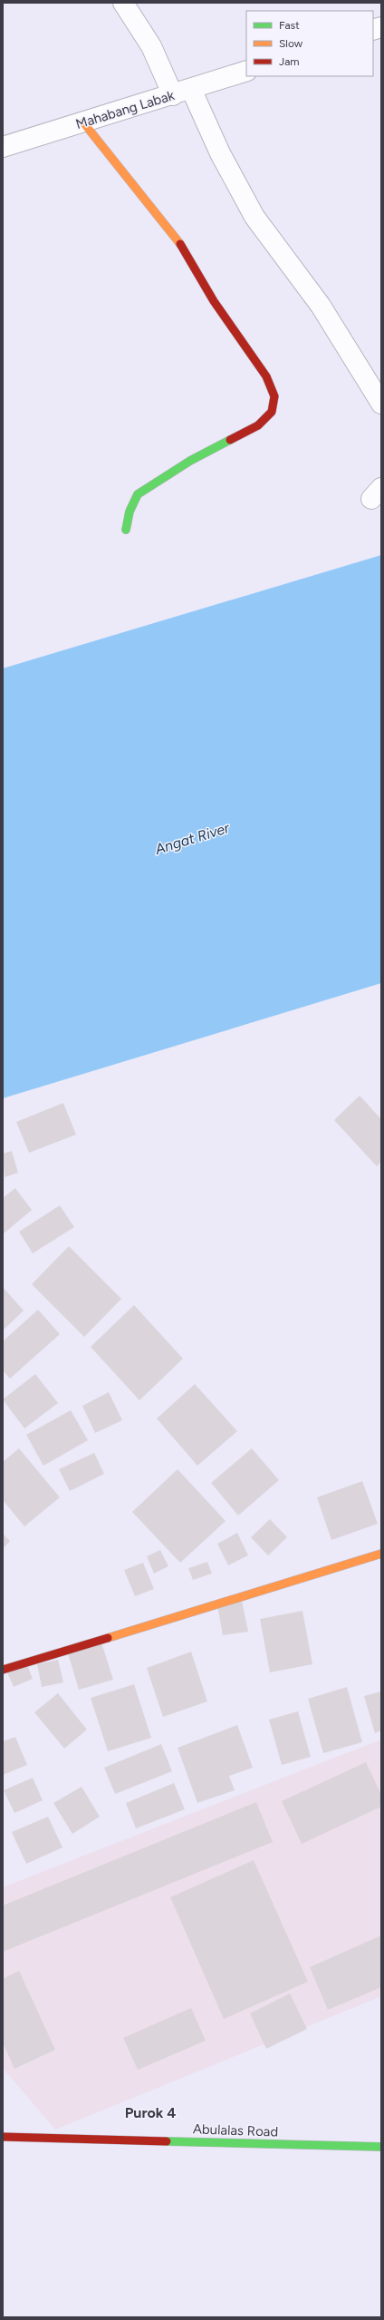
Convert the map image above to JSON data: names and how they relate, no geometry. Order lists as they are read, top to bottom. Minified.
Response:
{"streets":{"street":["Mahabang Labak","Abulalas Road"]},"districts":["Purok 4"],"water":["Angat River"],"legend":["Fast","Slow","Jam"]}
